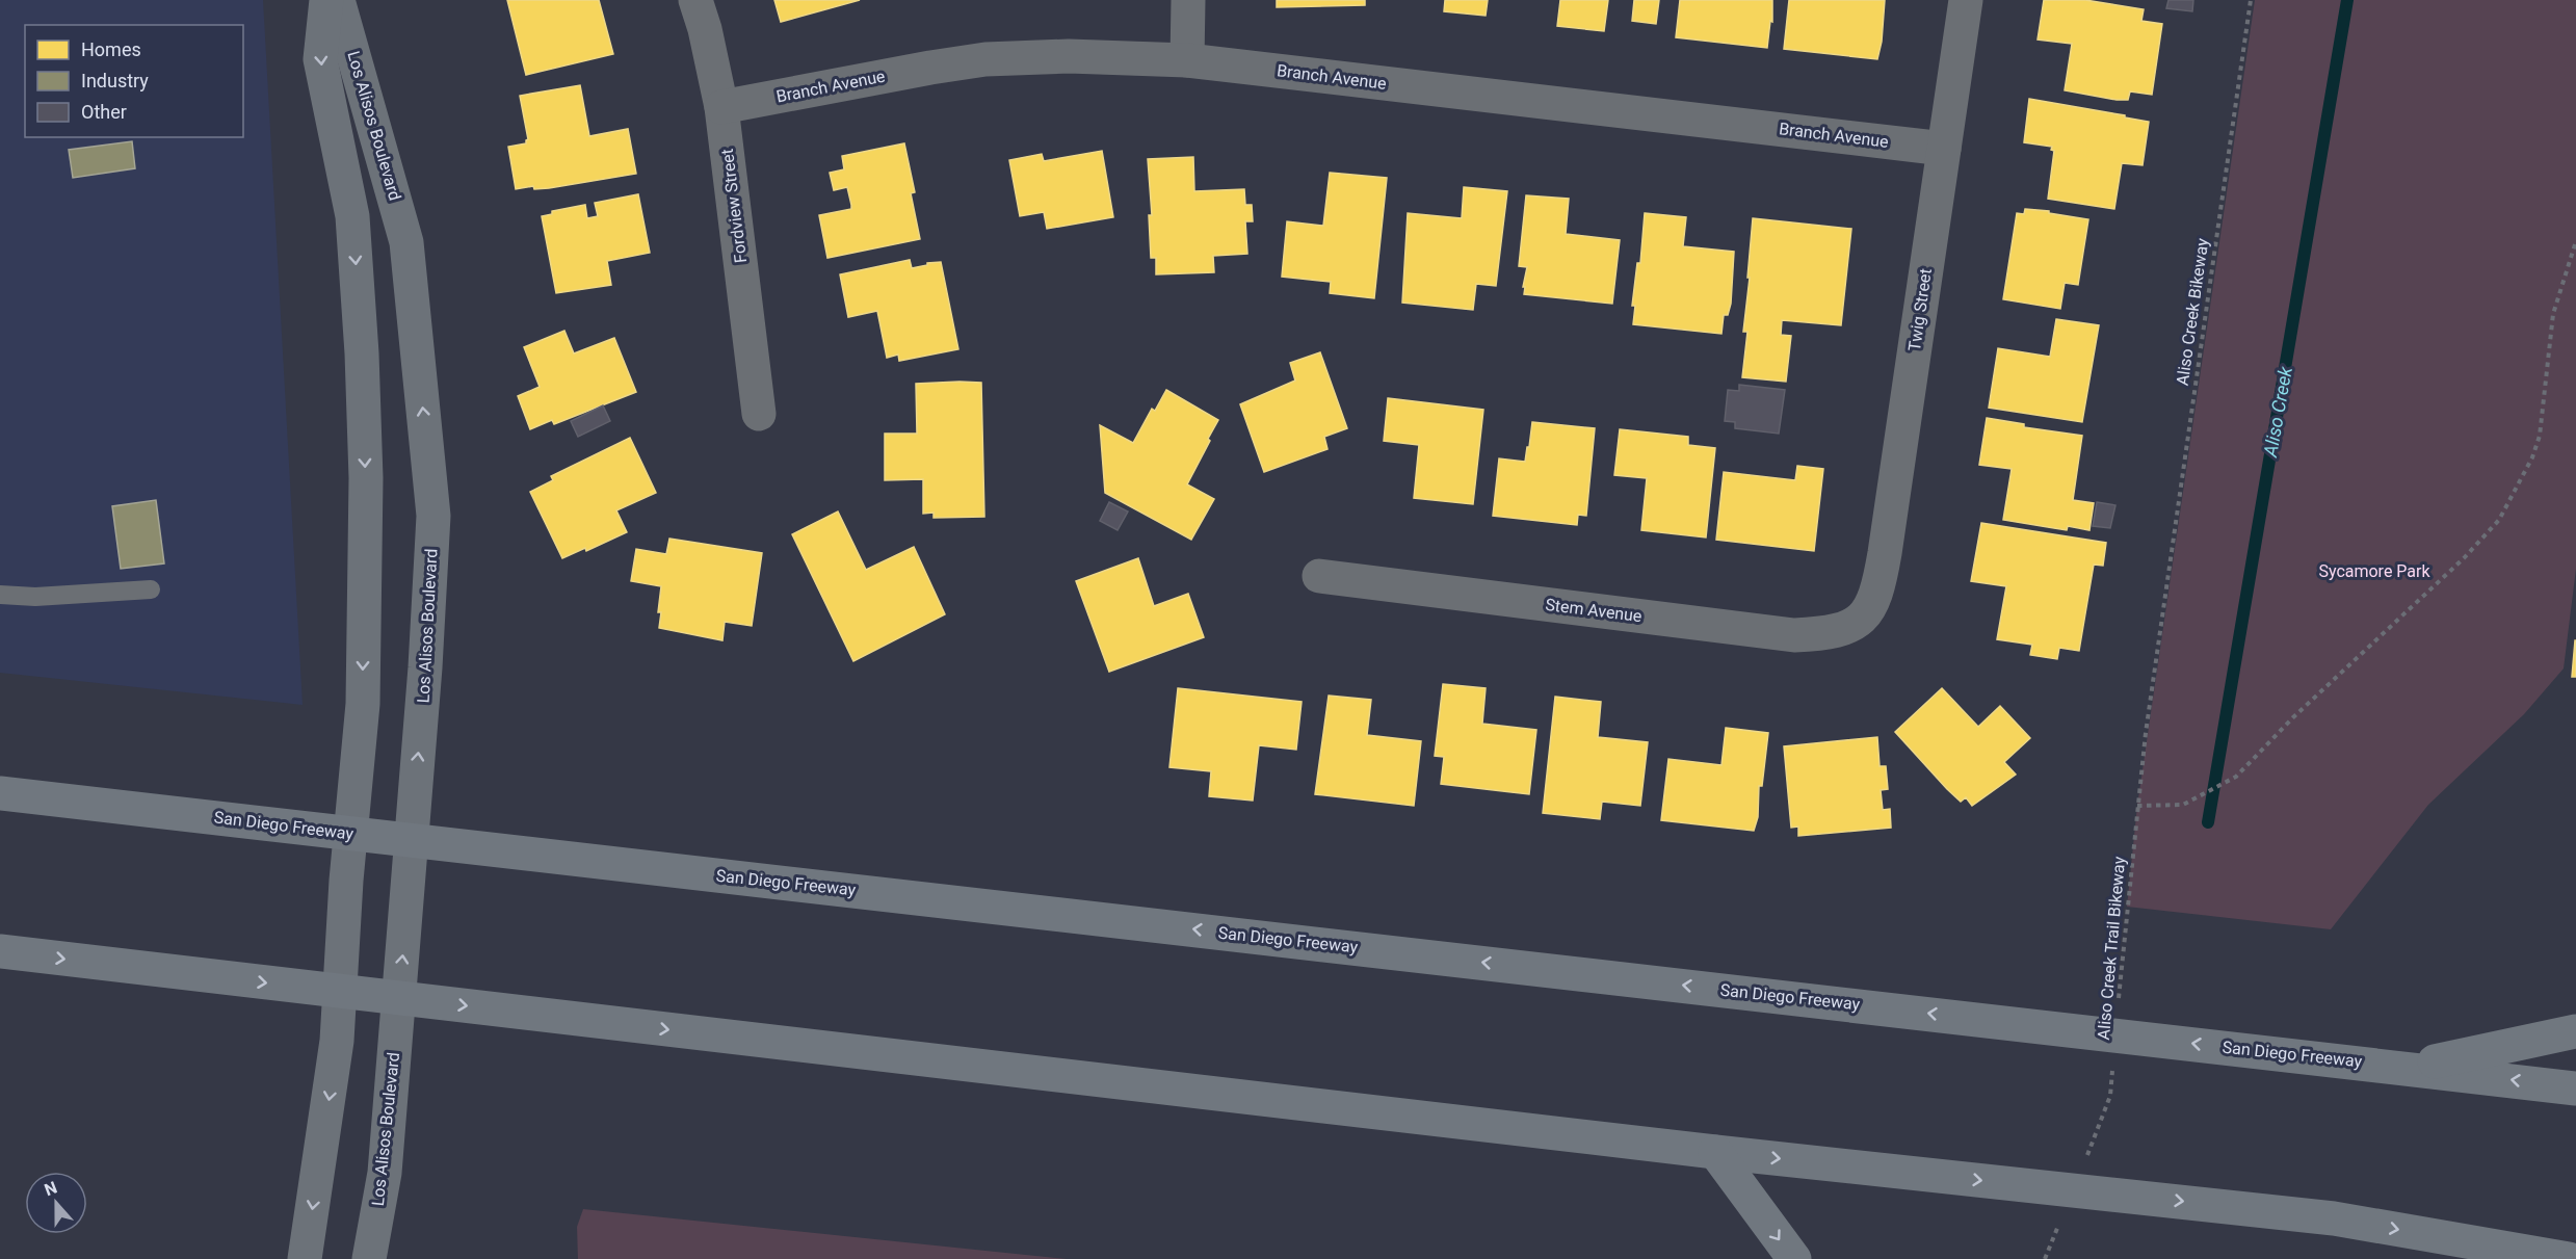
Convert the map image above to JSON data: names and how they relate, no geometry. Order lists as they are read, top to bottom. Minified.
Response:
{"streets":{"highway":["San Diego Freeway"],"main road":["Los Alisos Boulevard"],"street":["Branch Avenue","Fordview Street","Twig Street","Stem Avenue"],"path":["Aliso Creek Bikeway","Aliso Creek Trail Bikeway"]},"crossings":[["Branch Avenue","Fordview Street"],["Branch Avenue","Twig Street"],["Twig Street","Stem Avenue"],["Aliso Creek Bikeway","Aliso Creek Trail Bikeway"]],"water":["Aliso Creek"],"parks":["Sycamore Park"],"legend":["Homes","Industry","Other"],"north":"top"}
